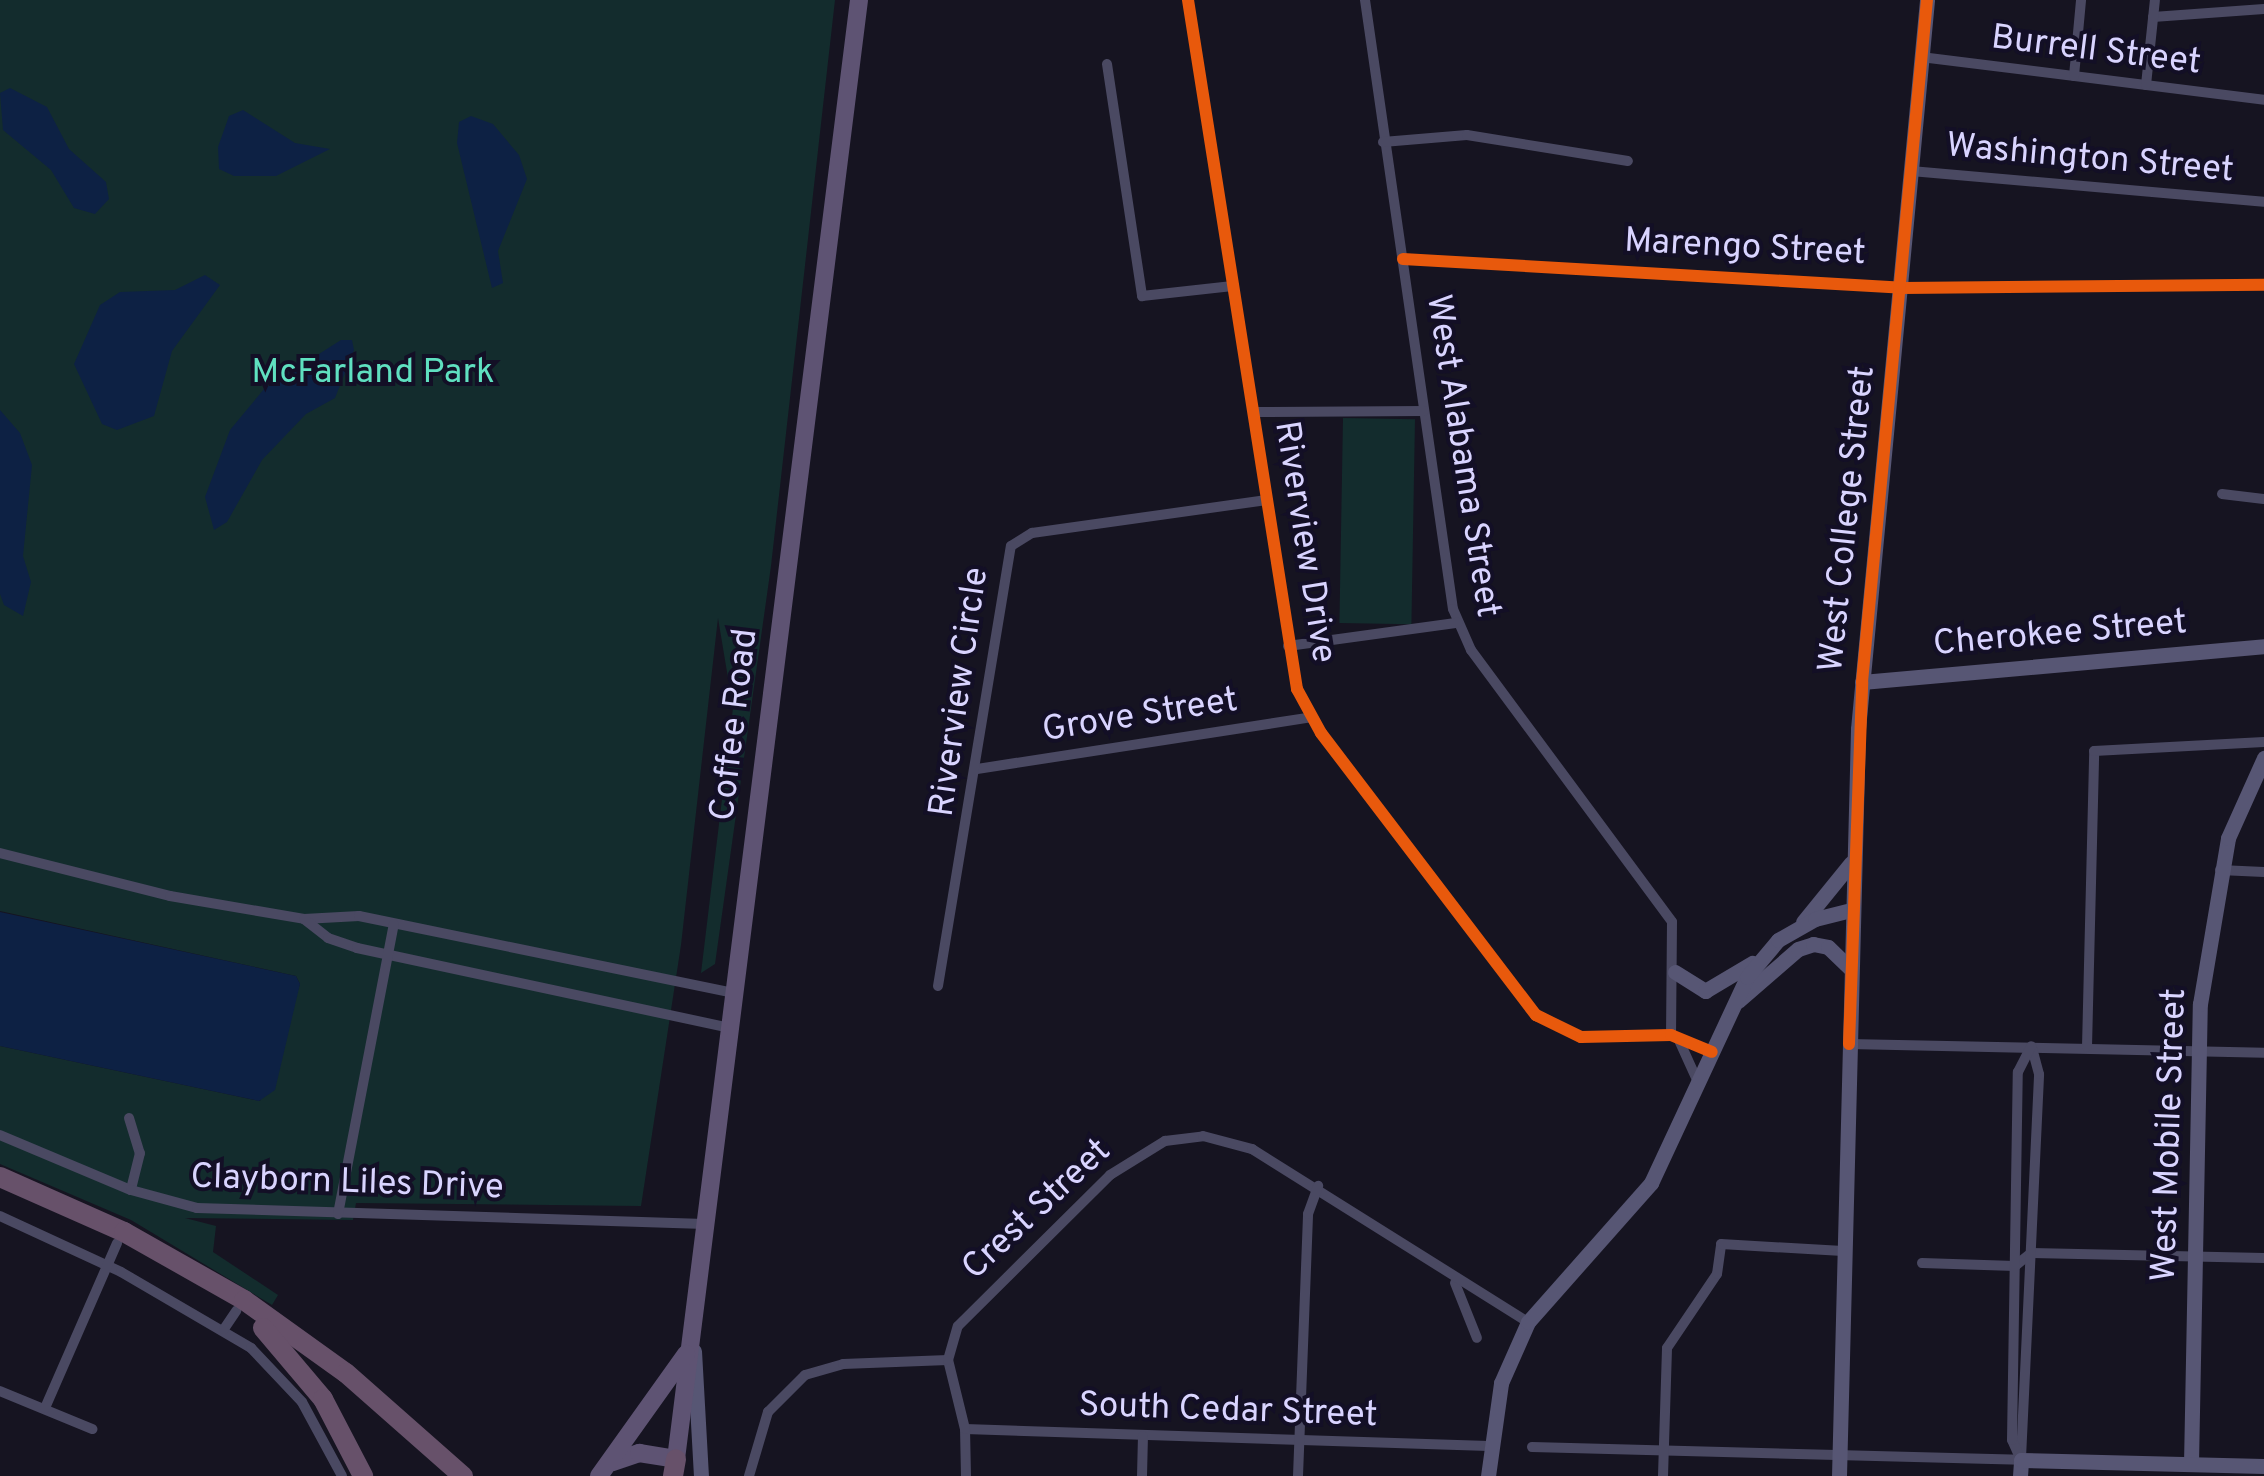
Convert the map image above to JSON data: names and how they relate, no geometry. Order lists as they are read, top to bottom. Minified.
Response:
{"streets":{"main road":["Coffee Road"],"street":["Burrell Street","Washington Street","Marengo Street","West Alabama Street","West College Street","Riverview Drive","Cherokee Street","Riverview Circle","Grove Street","West Mobile Street","Clayborn Liles Drive","Crest Street","South Cedar Street"]},"crossings":[["Burrell Street","West College Street"],["Washington Street","West College Street"],["Marengo Street","West Alabama Street"],["Marengo Street","West College Street"],["West Alabama Street","Riverview Drive"],["West College Street","Cherokee Street"],["Riverview Drive","Riverview Circle"],["Riverview Drive","Grove Street"],["Riverview Circle","Grove Street"],["Coffee Road","Clayborn Liles Drive"]],"parks":["McFarland Park"]}
